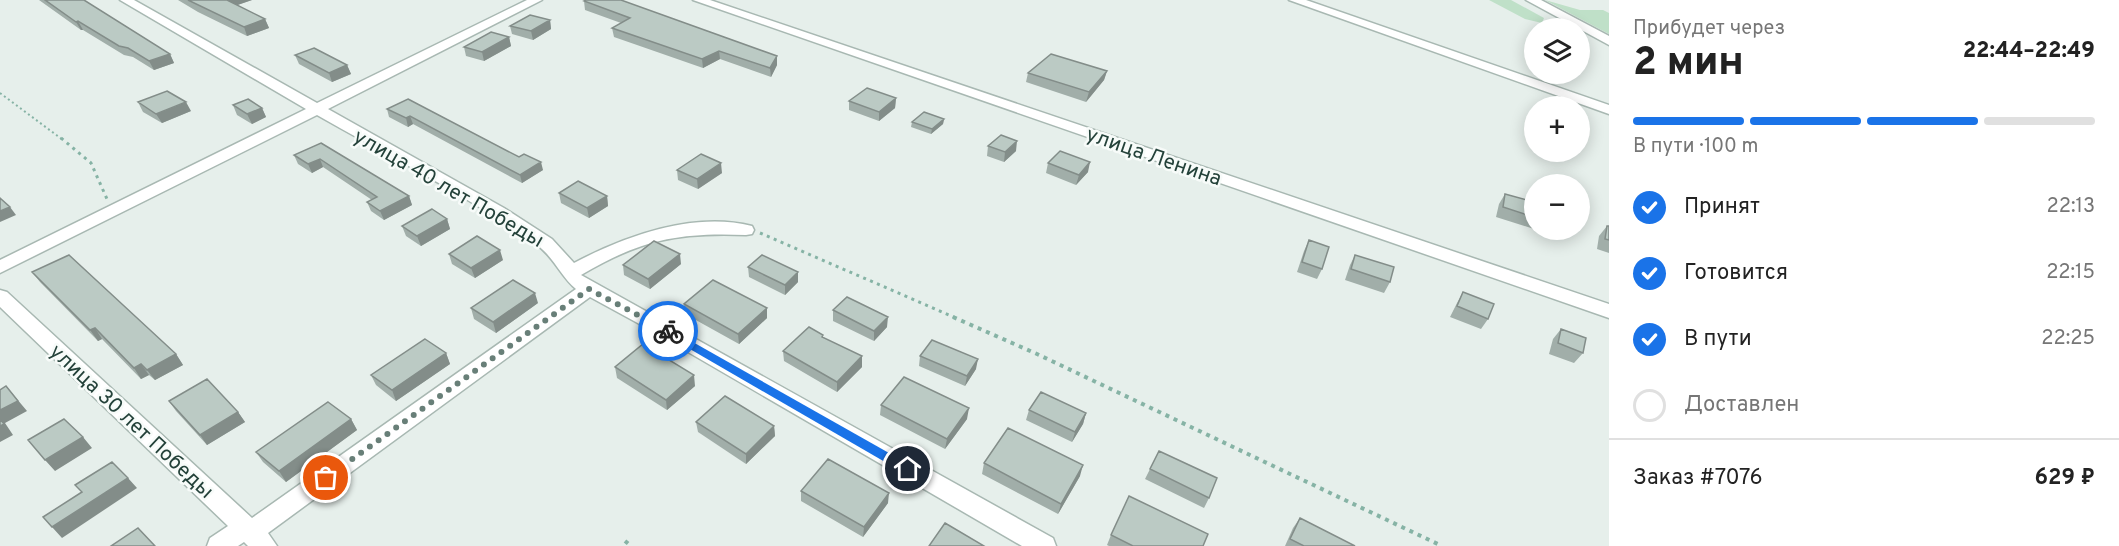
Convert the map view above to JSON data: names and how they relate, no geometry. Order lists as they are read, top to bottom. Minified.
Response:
{"streets":{"street":["улица Ленина","улица 40 лет Победы","улица 30 лет Победы"]},"page":{"heading":["2 мин","Прибудет через","22:44–22:49"],"panel":["Заказ #7076","629 ₽"],"map_buttons":["+","−"],"bar":"В пути · 100 m","list":[["Принят","22:13"],["Готовится","22:15"],["В пути","22:25"],"Доставлен"]}}
